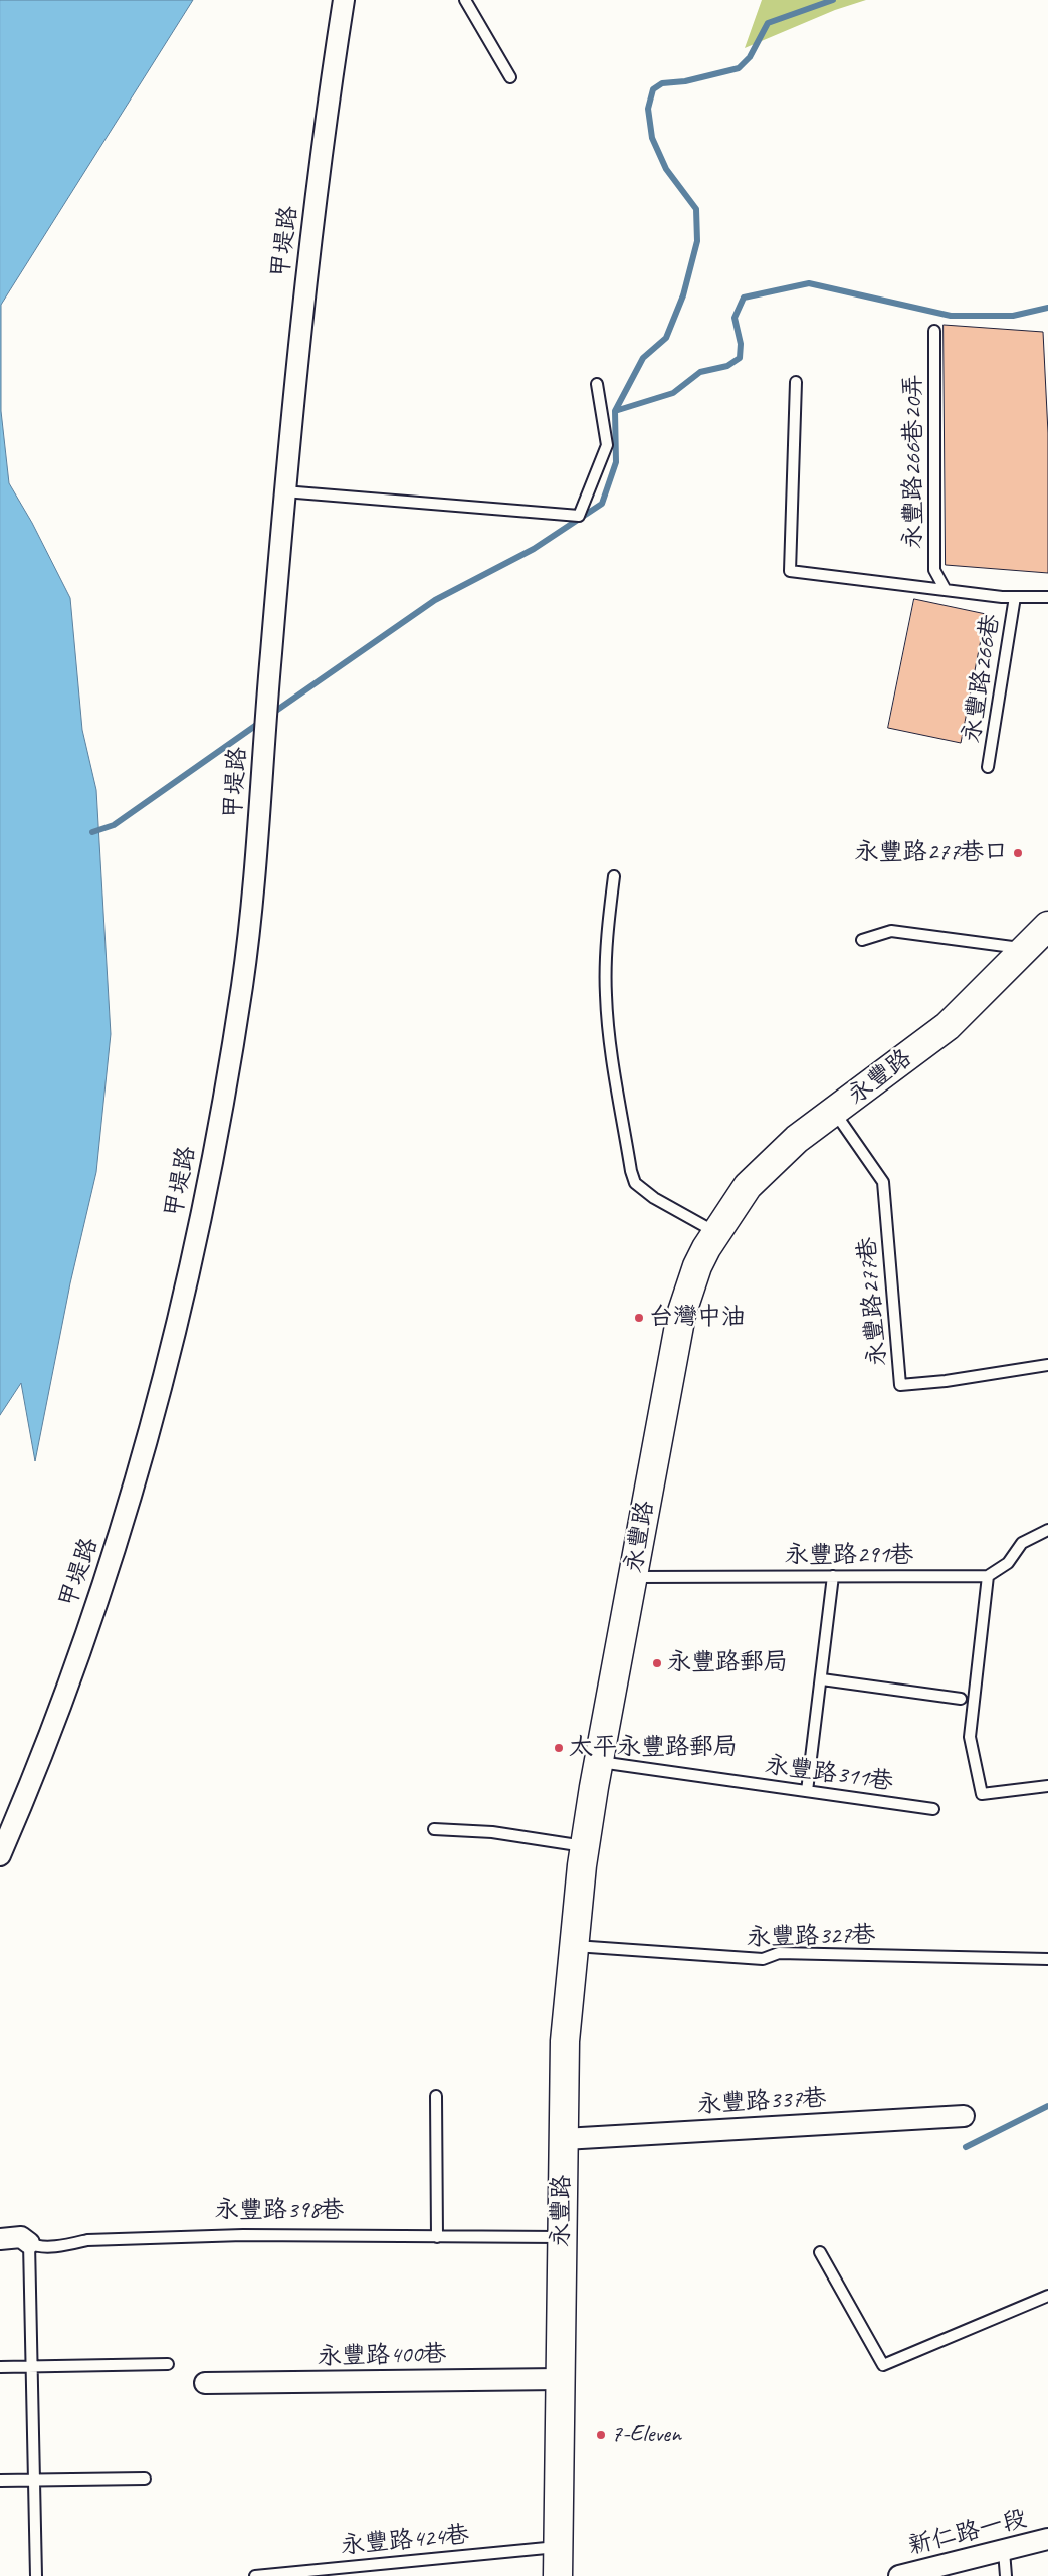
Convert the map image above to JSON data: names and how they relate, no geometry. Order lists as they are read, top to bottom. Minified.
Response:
{"streets":{"street":["甲堤路","永豐路","永豐路337巷","永豐路398巷","永豐路400巷","新仁路一段"],"lane":["永豐路266巷20弄","永豐路266巷","永豐路277巷","永豐路291巷","永豐路311巷","永豐路327巷","永豐路424巷"]},"crossings":[["永豐路266巷20弄","永豐路266巷"],["永豐路","永豐路277巷"],["永豐路","永豐路291巷"],["永豐路","永豐路311巷"],["永豐路","永豐路327巷"],["永豐路","永豐路337巷"],["永豐路","永豐路398巷"],["永豐路","永豐路400巷"],["永豐路","永豐路424巷"]],"places":["永豐路277巷口","台灣中油","永豐路郵局","太平永豐路郵局","7-Eleven"]}
